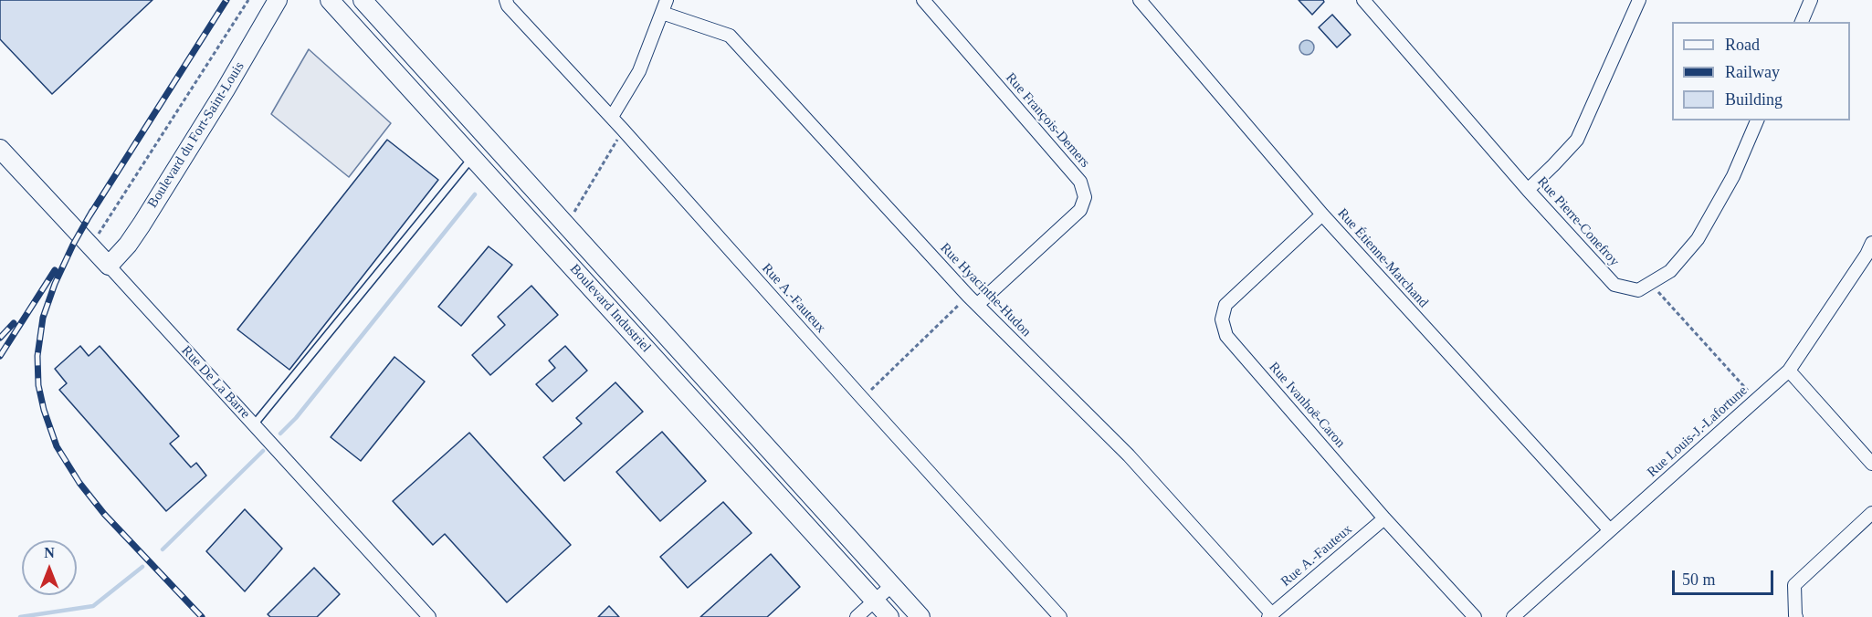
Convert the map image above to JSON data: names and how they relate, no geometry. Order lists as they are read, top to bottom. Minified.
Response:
{"streets":{"street":["Rue François-Demers","Boulevard du Fort-Saint-Louis","Rue Pierre-Conefroy","Rue Étienne-Marchand","Rue Hyacinthe-Hudon","Rue A.-Fauteux","Boulevard Industriel","Rue De La Barre","Rue Ivanhoë-Caron","Rue Louis-J.-Lafortune"]},"crossings":[["Rue François-Demers","Rue Hyacinthe-Hudon"],["Boulevard du Fort-Saint-Louis","Rue De La Barre"],["Rue Étienne-Marchand","Rue Ivanhoë-Caron"],["Rue Étienne-Marchand","Rue Louis-J.-Lafortune"],["Rue Hyacinthe-Hudon","Rue A.-Fauteux"],["Rue A.-Fauteux","Rue Ivanhoë-Caron"]],"legend":["Road","Railway","Building"],"scale_bar":"50 m","north":"top"}
